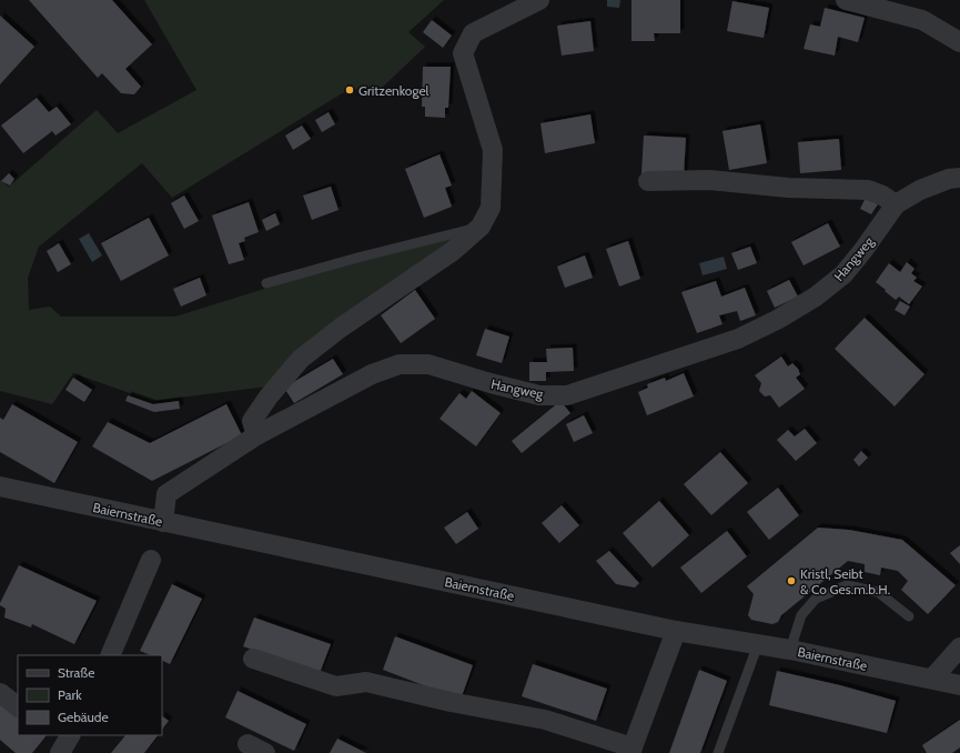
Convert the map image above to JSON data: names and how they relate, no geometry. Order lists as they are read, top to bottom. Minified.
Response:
{"streets":{"street":["Hangweg","Baiernstraße"]},"crossings":[["Hangweg","Baiernstraße"]],"places":["Gritzenkogel","Kristl, Seibt & Co Ges.m.b.H."],"legend":["Straße","Park","Gebäude"]}
